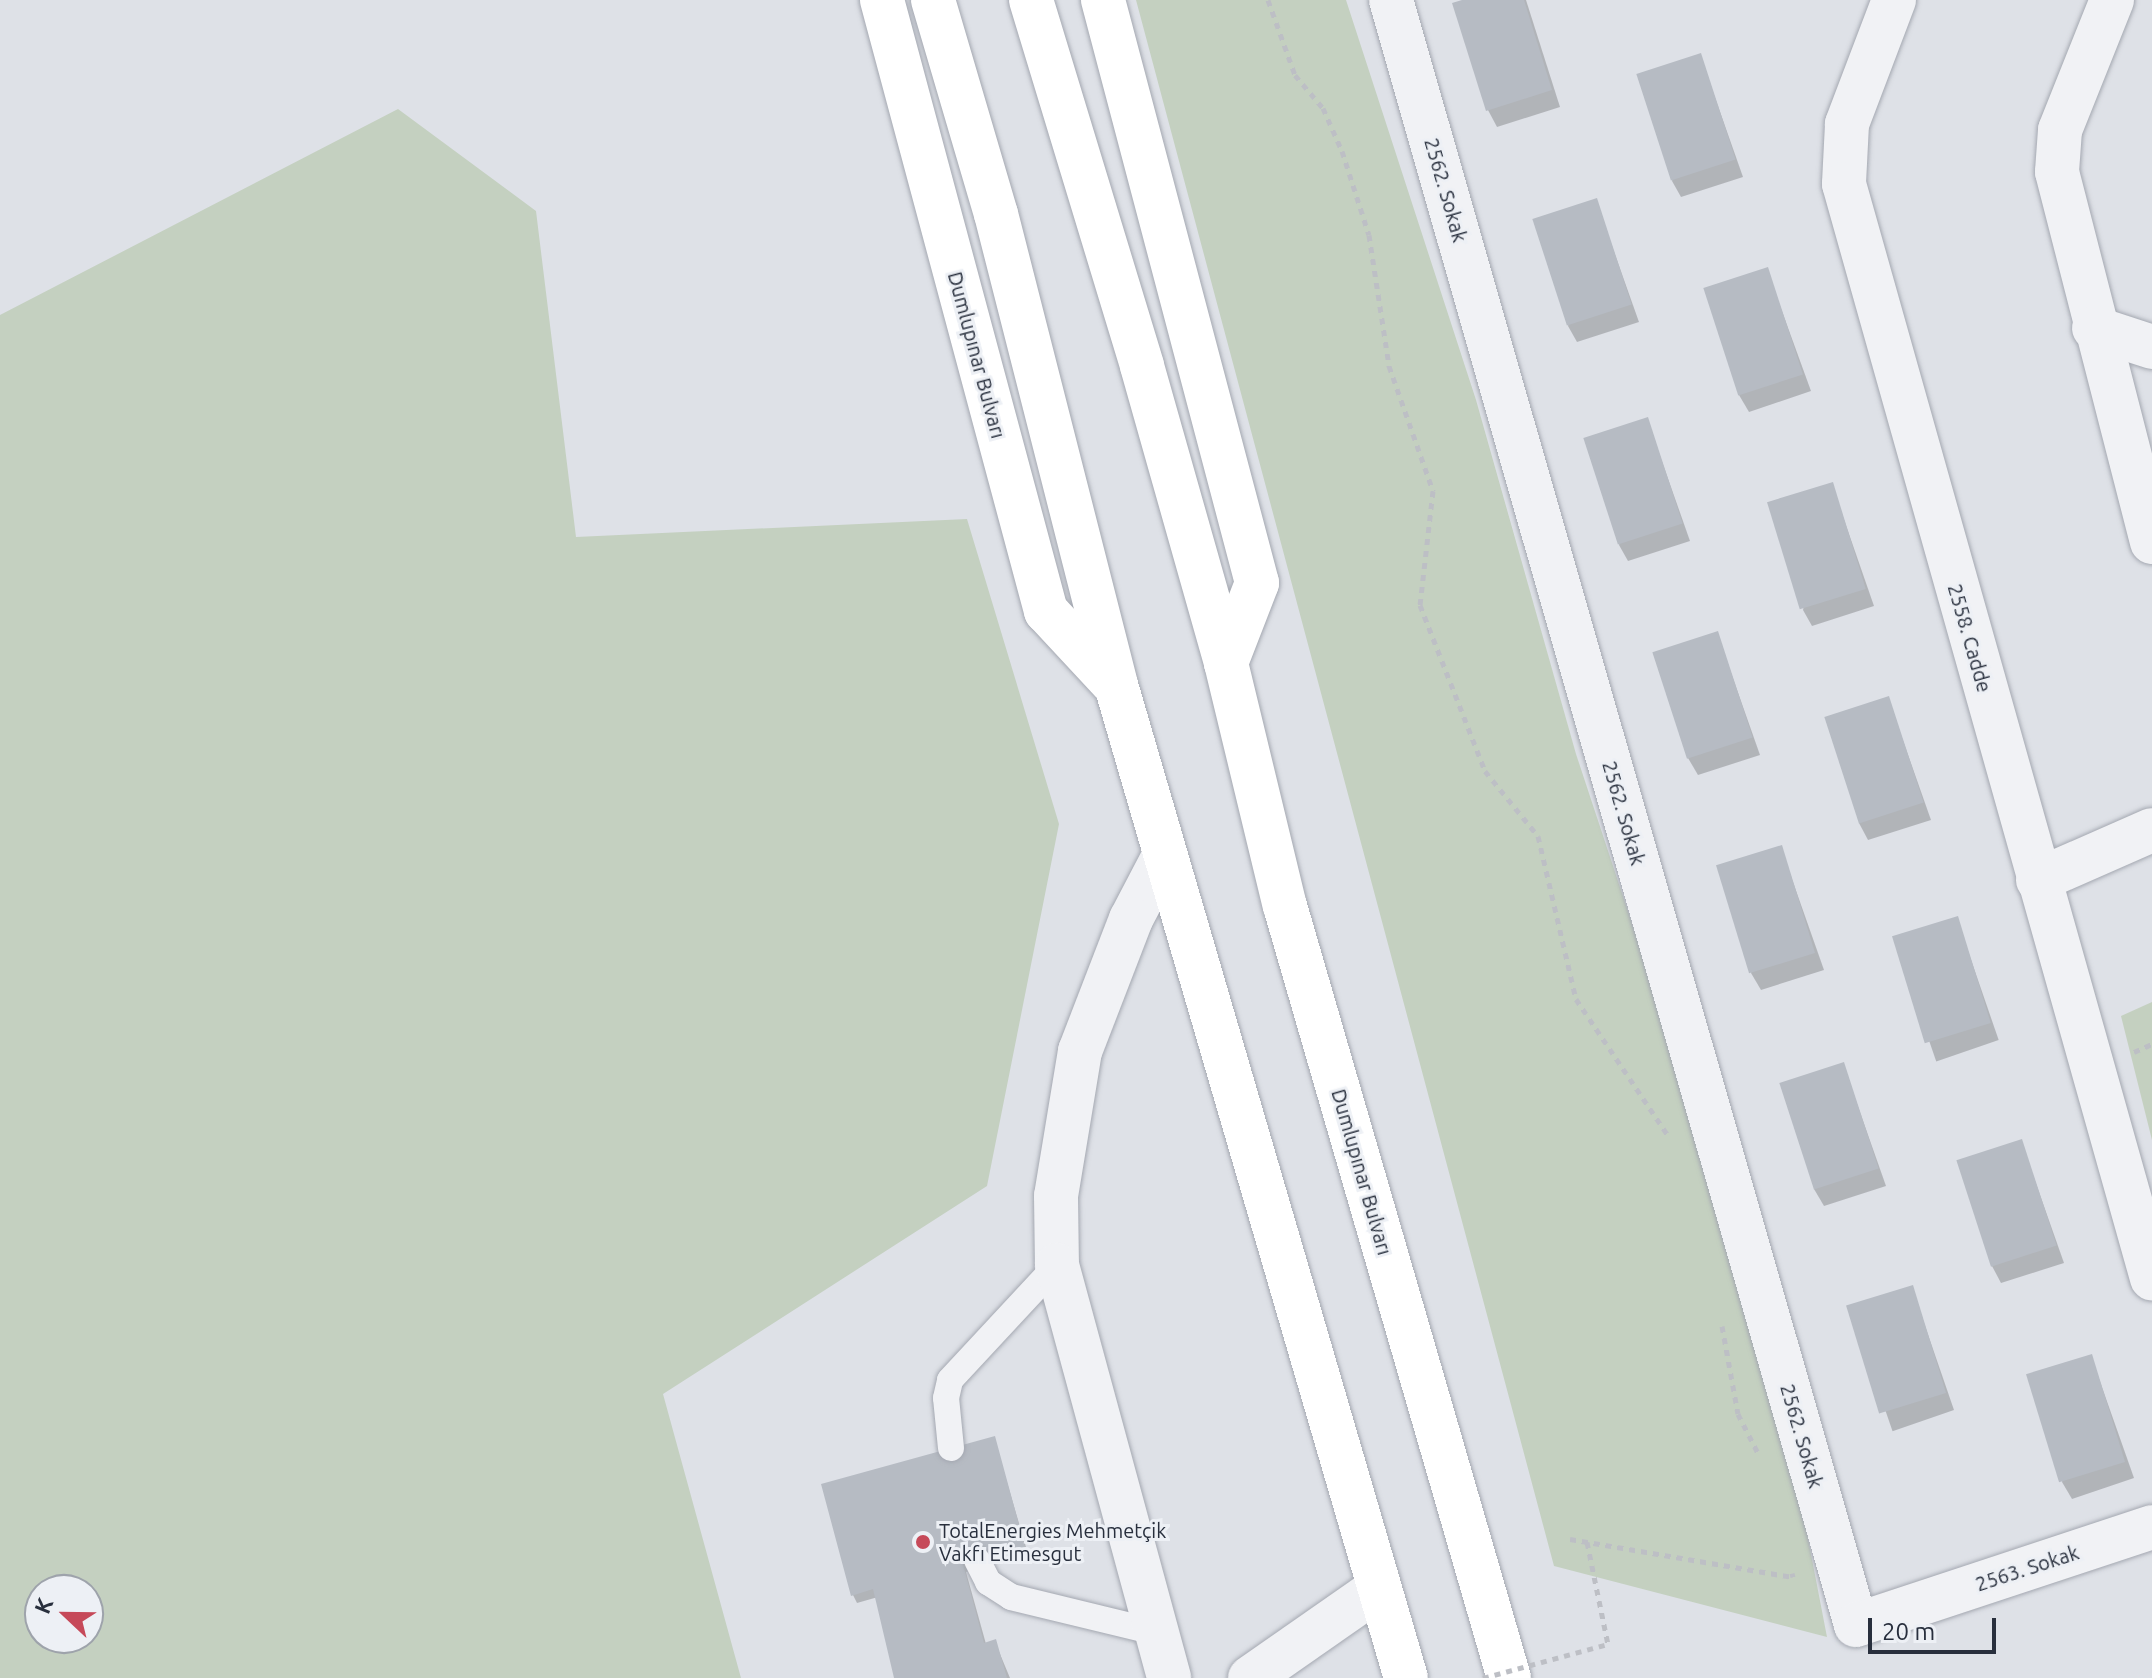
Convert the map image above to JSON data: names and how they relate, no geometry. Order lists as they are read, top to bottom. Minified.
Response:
{"streets":{"highway":["Dumlupınar Bulvarı"],"street":["2562. Sokak","2558. Cadde","2563. Sokak"]},"crossings":[["2562. Sokak","2563. Sokak"]],"places":["TotalEnergies Mehmetçik Vakfı Etimesgut"],"scale_bar":"20 m","north":"left"}
